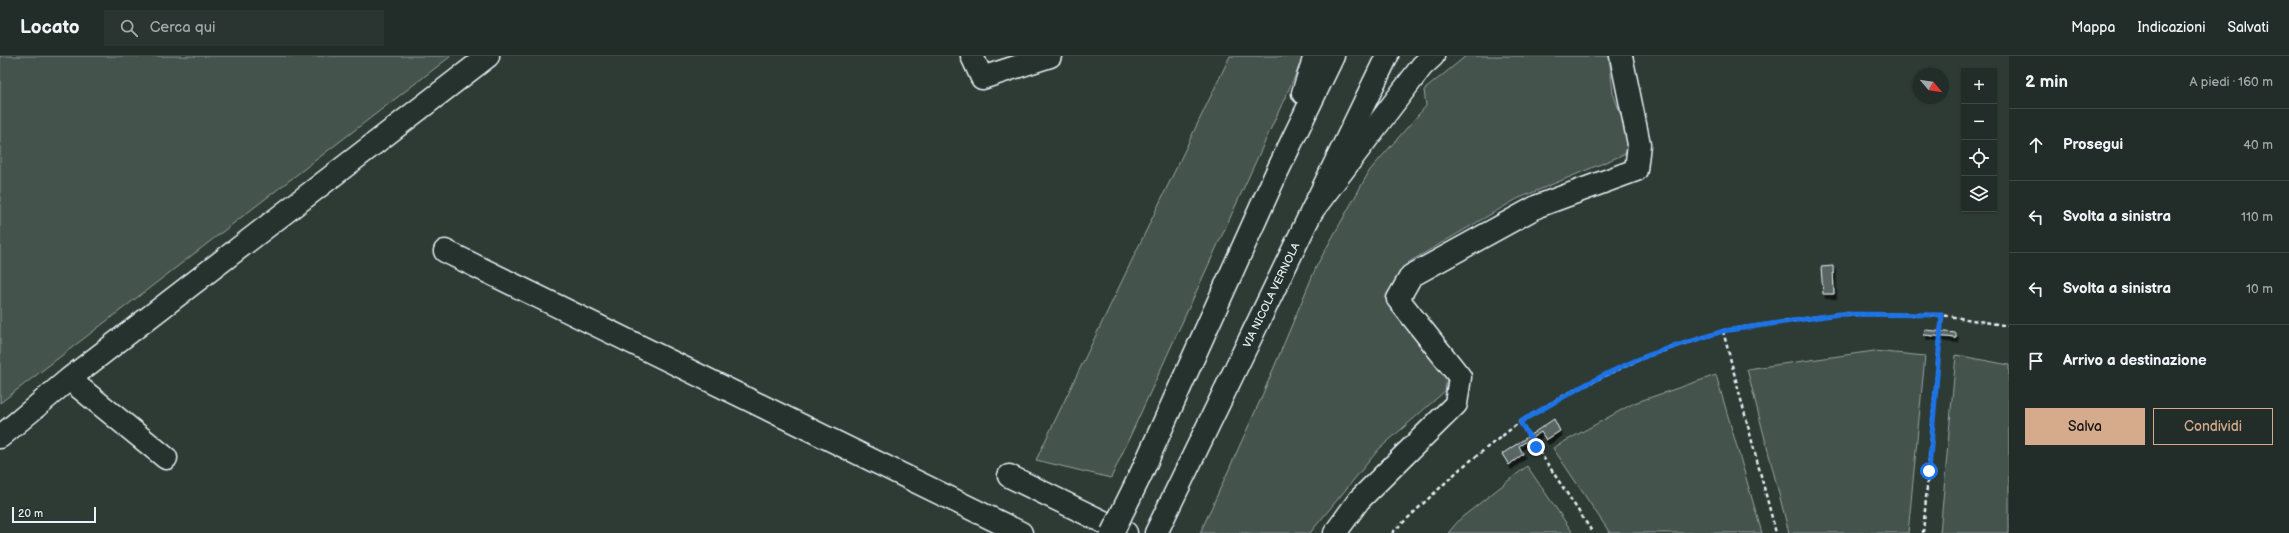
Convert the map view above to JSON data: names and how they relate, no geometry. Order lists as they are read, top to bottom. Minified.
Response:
{"streets":{"main road":["VIA NICOLA VERNOLA"]},"scale_bar":"20 m","north":"bottom right","page":{"header":"Locato","search":"Cerca qui","nav":["Mappa","Indicazioni","Salvati"],"heading":["2 min","A piedi · 160 m"],"map_buttons":["+","−"],"list":[["Prosegui","40 m"],["Svolta a sinistra","110 m"],["Svolta a sinistra","10 m"],"Arrivo a destinazione"],"buttons":["Salva","Condividi"],"scale":"20 m"}}
